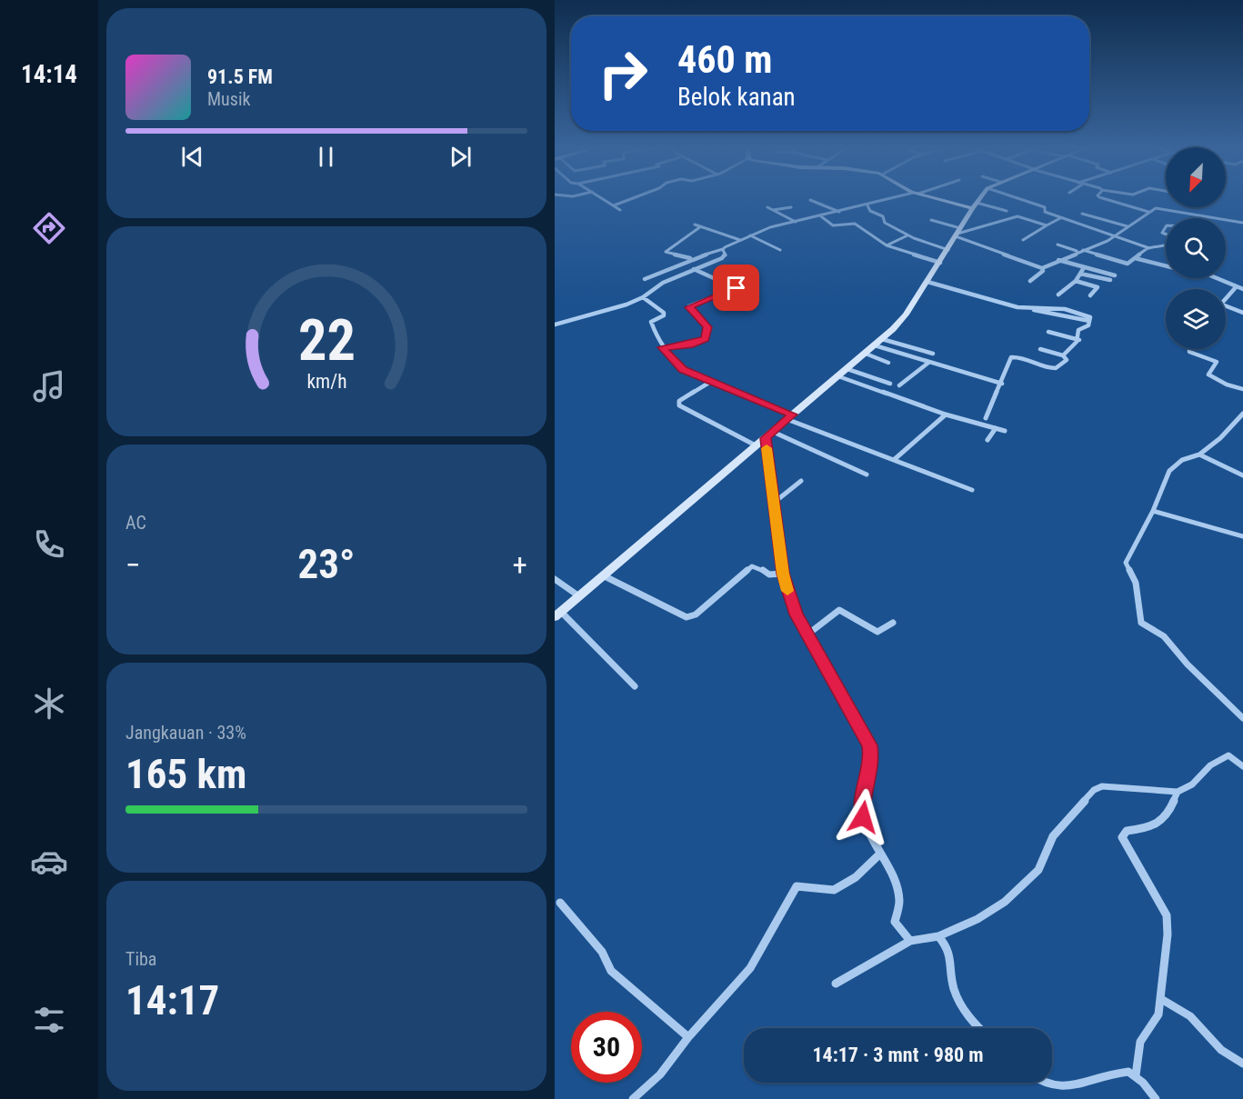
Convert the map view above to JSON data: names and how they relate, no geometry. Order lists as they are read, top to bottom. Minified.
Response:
{"north":"bottom left","page":{"tabs":"14:14","turn":["460 m","Belok kanan"],"song":["91.5 FM","Musik"],"tile":["AC",["Jangkauan · 33%","165 km"],["Tiba","14:17"]],"heat":["−","23°","+"],"limit":"30","trip":"14:17 · 3 mnt · 980 m","gauge":["22","km/h"]}}
